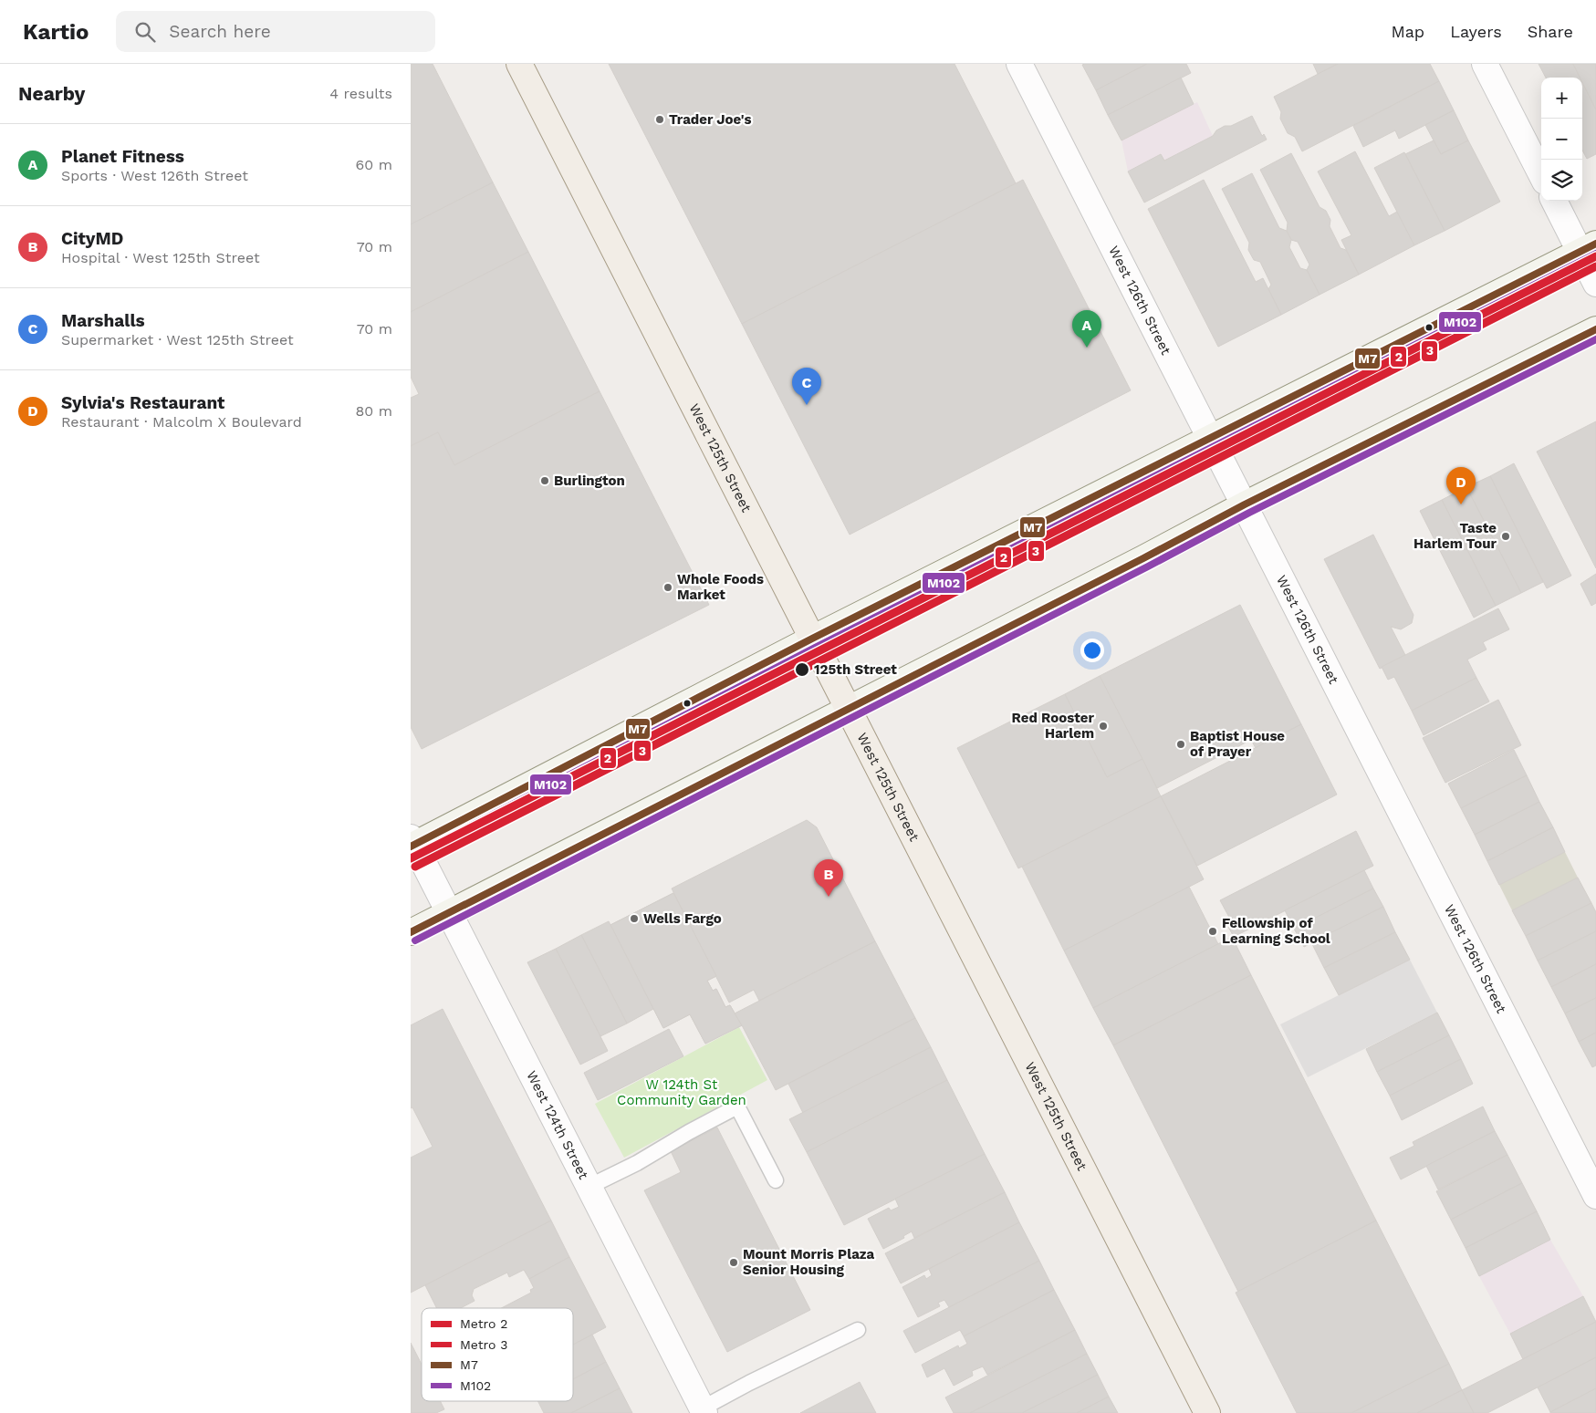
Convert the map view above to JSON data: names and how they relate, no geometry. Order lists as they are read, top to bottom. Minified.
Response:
{"streets":{"main road":["West 125th Street"],"street":["West 126th Street","West 124th Street"]},"parks":["W 124th St Community Garden"],"places":["Trader Joe's","Burlington","Taste Harlem Tour","Whole Foods Market","125th Street","Red Rooster Harlem","Baptist House of Prayer","Wells Fargo","Fellowship of Learning School","Mount Morris Plaza Senior Housing"],"lines":["transit line M7","transit line M102","metro line 2","metro line 3"],"legend":["Metro 2","Metro 3","M7","M102"],"page":{"header":"Kartio","search":"Search here","nav":["Map","Layers","Share"],"heading":["Nearby","4 results"],"map_buttons":["+","−"],"list":[{"mark":"A","name":"Planet Fitness","note":"Sports · West 126th Street","value":"60 m"},{"mark":"B","name":"CityMD","note":"Hospital · West 125th Street","value":"70 m"},{"mark":"C","name":"Marshalls","note":"Supermarket · West 125th Street","value":"70 m"},{"mark":"D","name":"Sylvia's Restaurant","note":"Restaurant · Malcolm X Boulevard","value":"80 m"}],"pins":["A","C","D","B"]}}
